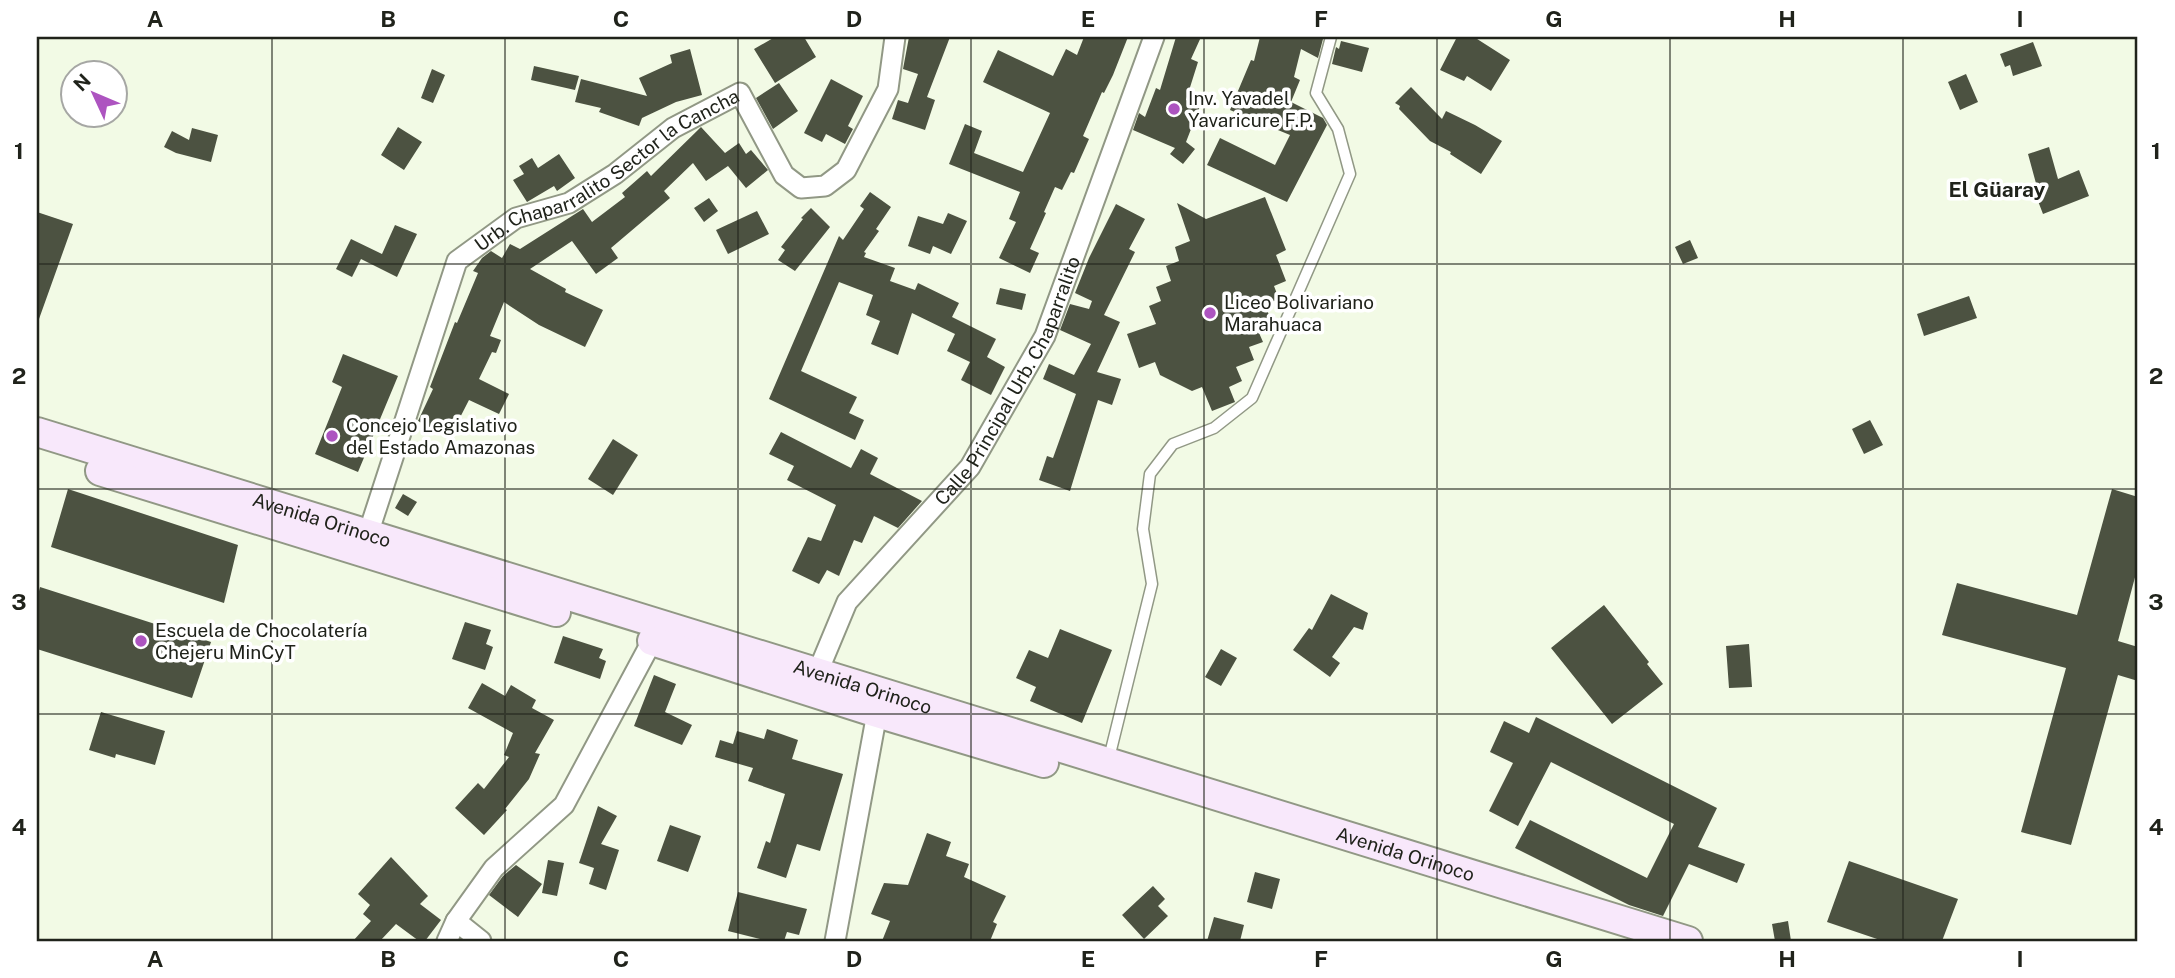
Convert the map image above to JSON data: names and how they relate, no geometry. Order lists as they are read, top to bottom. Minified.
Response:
{"streets":{"street":["Urb. Chaparralito Sector la Cancha","Calle Principal Urb. Chaparralito","Avenida Orinoco"]},"crossings":[["Urb. Chaparralito Sector la Cancha","Avenida Orinoco"],["Calle Principal Urb. Chaparralito","Avenida Orinoco"]],"districts":["El Güaray"],"places":["Inv. Yavadel Yavaricure F.P.","Liceo Bolivariano Marahuaca","Concejo Legislativo del Estado Amazonas","Escuela de Chocolatería Chejeru MinCyT"],"north":"top left","grid":{"columns":["A","B","C","D","E","F","G","H","I"],"rows":["1","2","3","4"]}}
